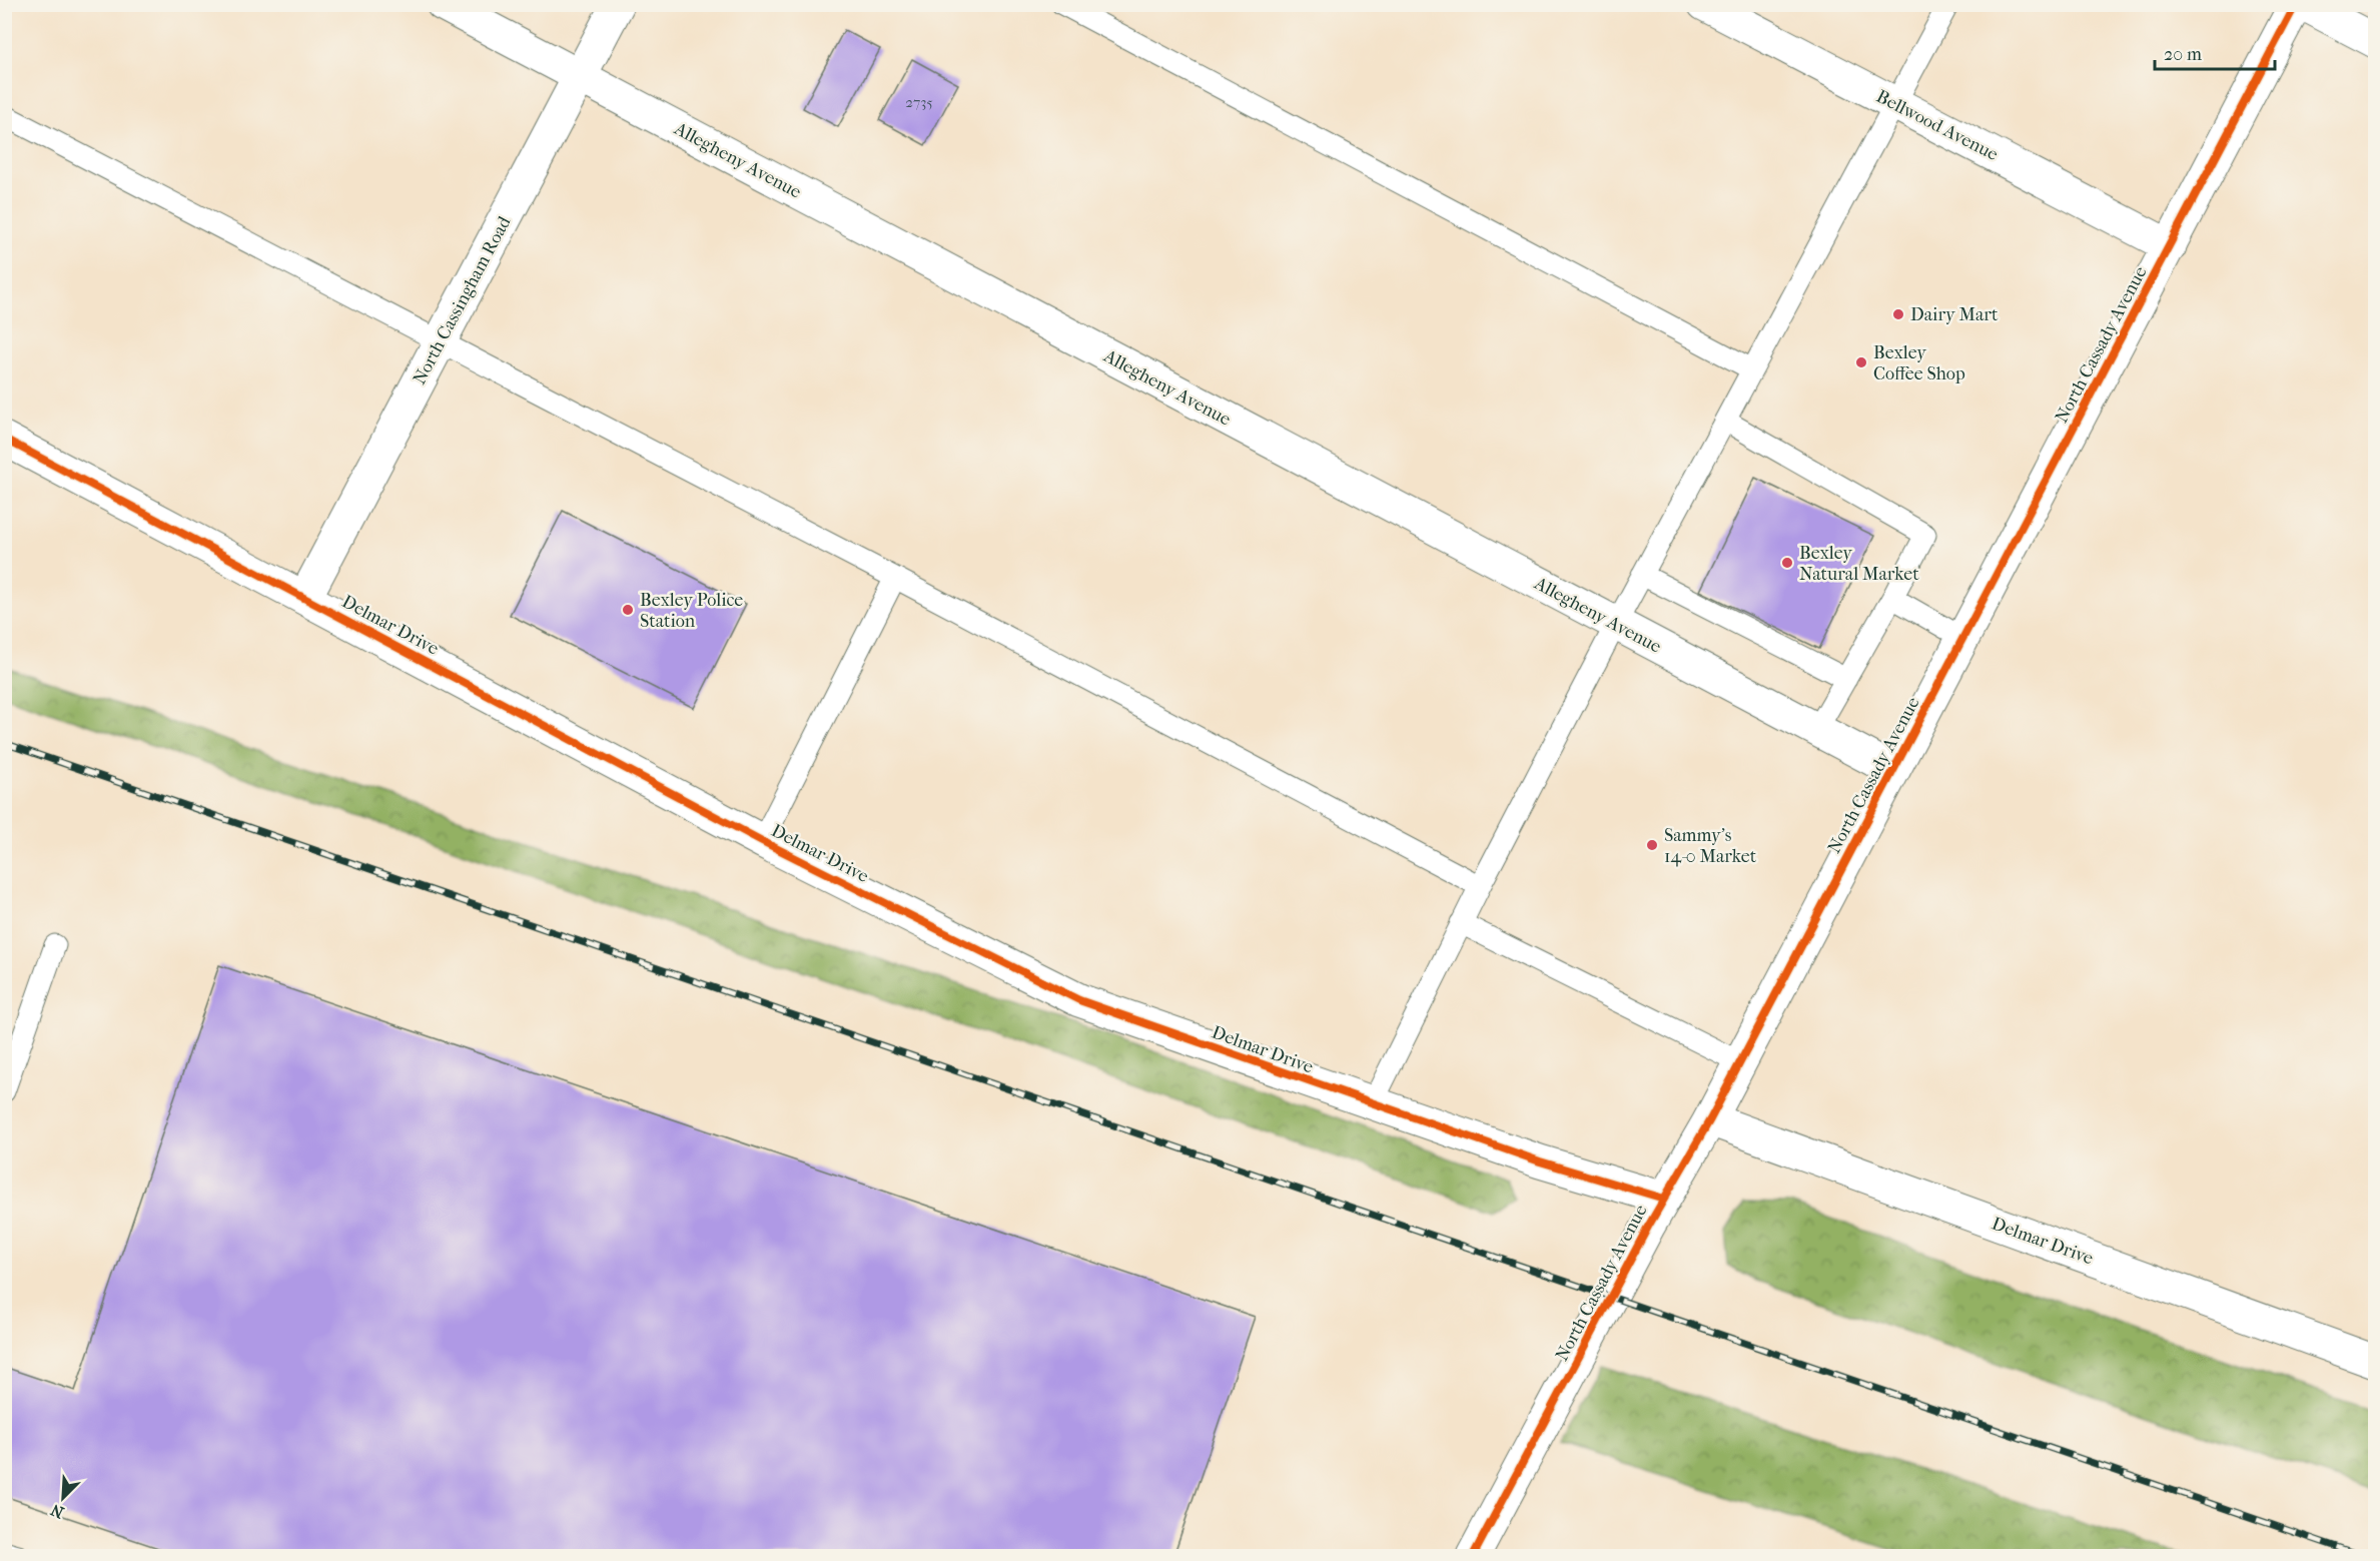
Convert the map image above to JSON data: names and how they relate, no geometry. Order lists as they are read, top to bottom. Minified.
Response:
{"streets":{"street":["Bellwood Avenue","Allegheny Avenue","North Cassingham Road","North Cassady Avenue","Delmar Drive"]},"crossings":[["Bellwood Avenue","North Cassady Avenue"],["Allegheny Avenue","North Cassingham Road"],["Allegheny Avenue","North Cassady Avenue"],["North Cassingham Road","Delmar Drive"],["North Cassady Avenue","Delmar Drive"]],"places":["Dairy Mart","Bexley Coffee Shop","Bexley Natural Market","Bexley Police Station","Sammy's 14-0 Market"],"house_numbers":["2735"],"scale_bar":"20 m","north":"bottom left"}
